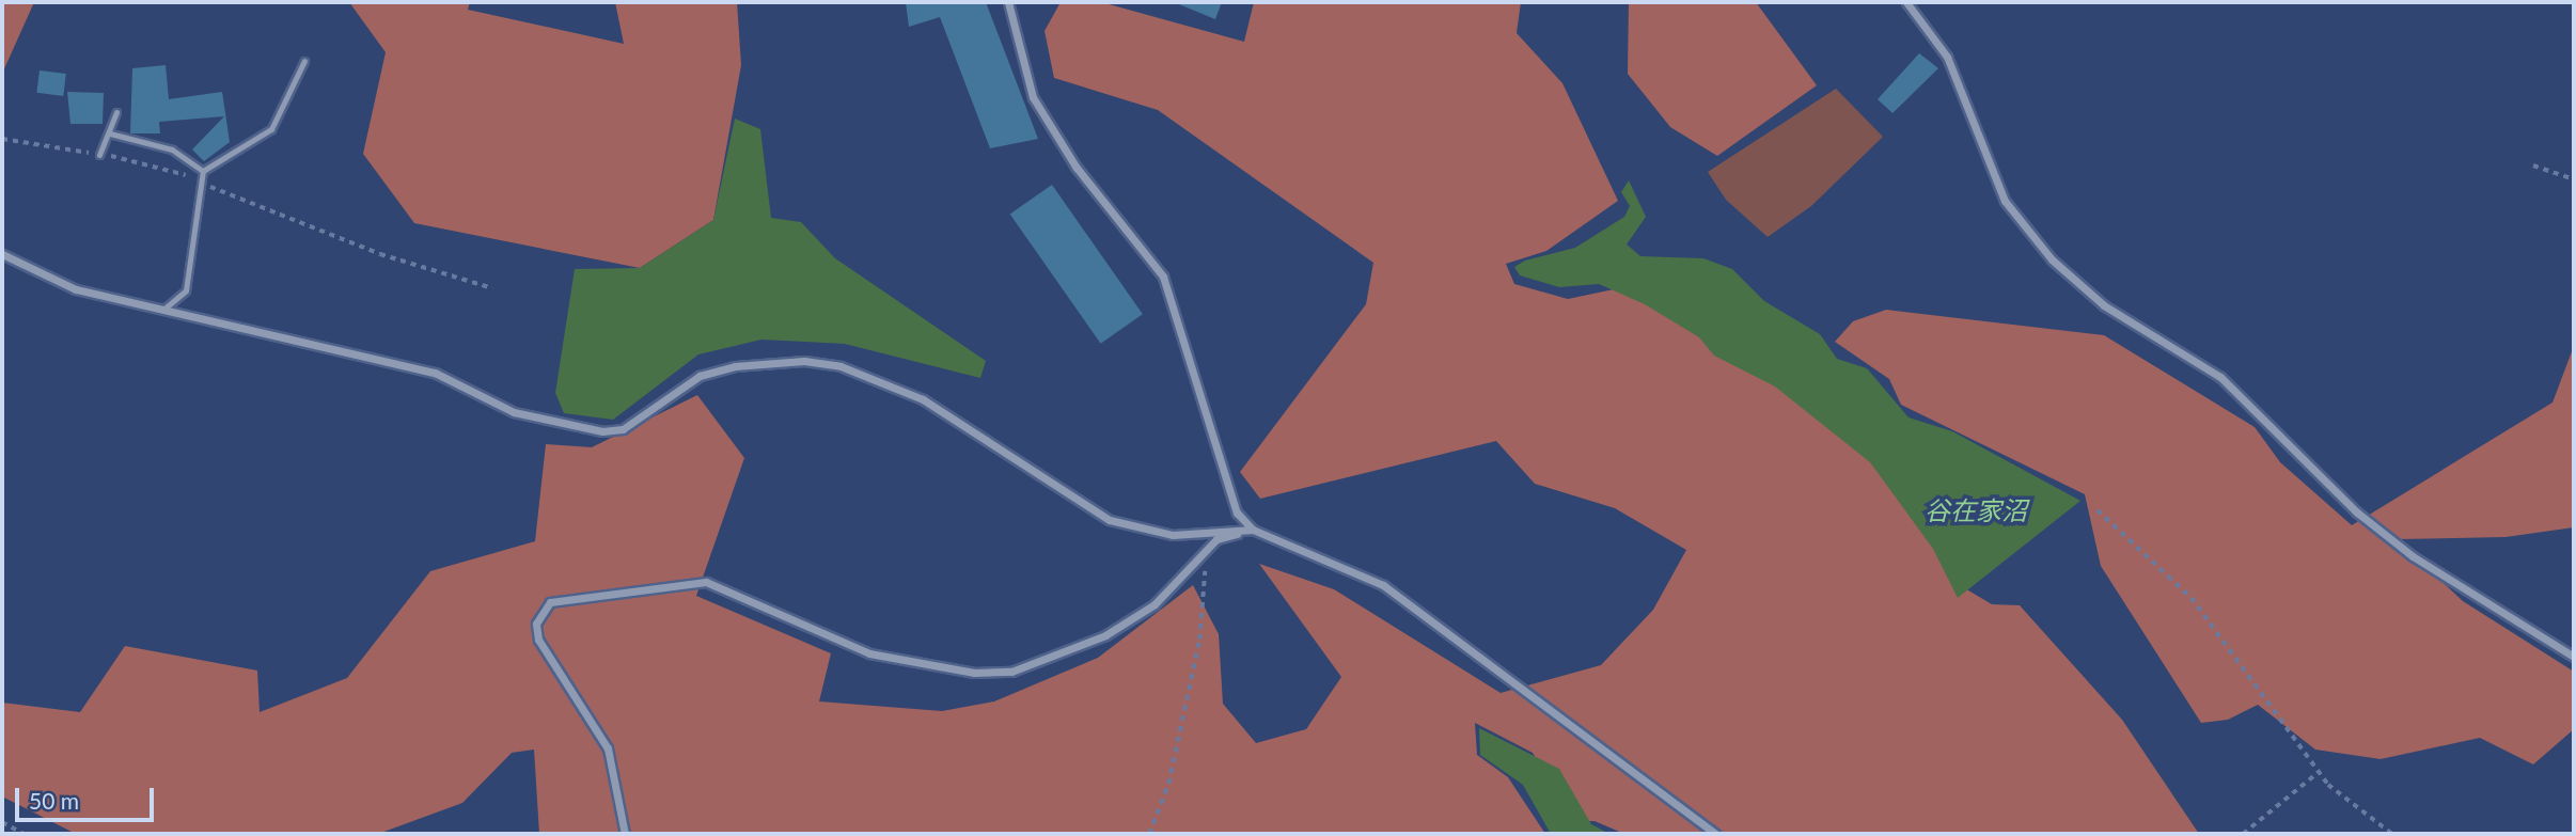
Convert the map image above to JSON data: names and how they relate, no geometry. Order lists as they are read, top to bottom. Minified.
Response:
{"water":["谷在家沼"],"scale_bar":"50 m"}
